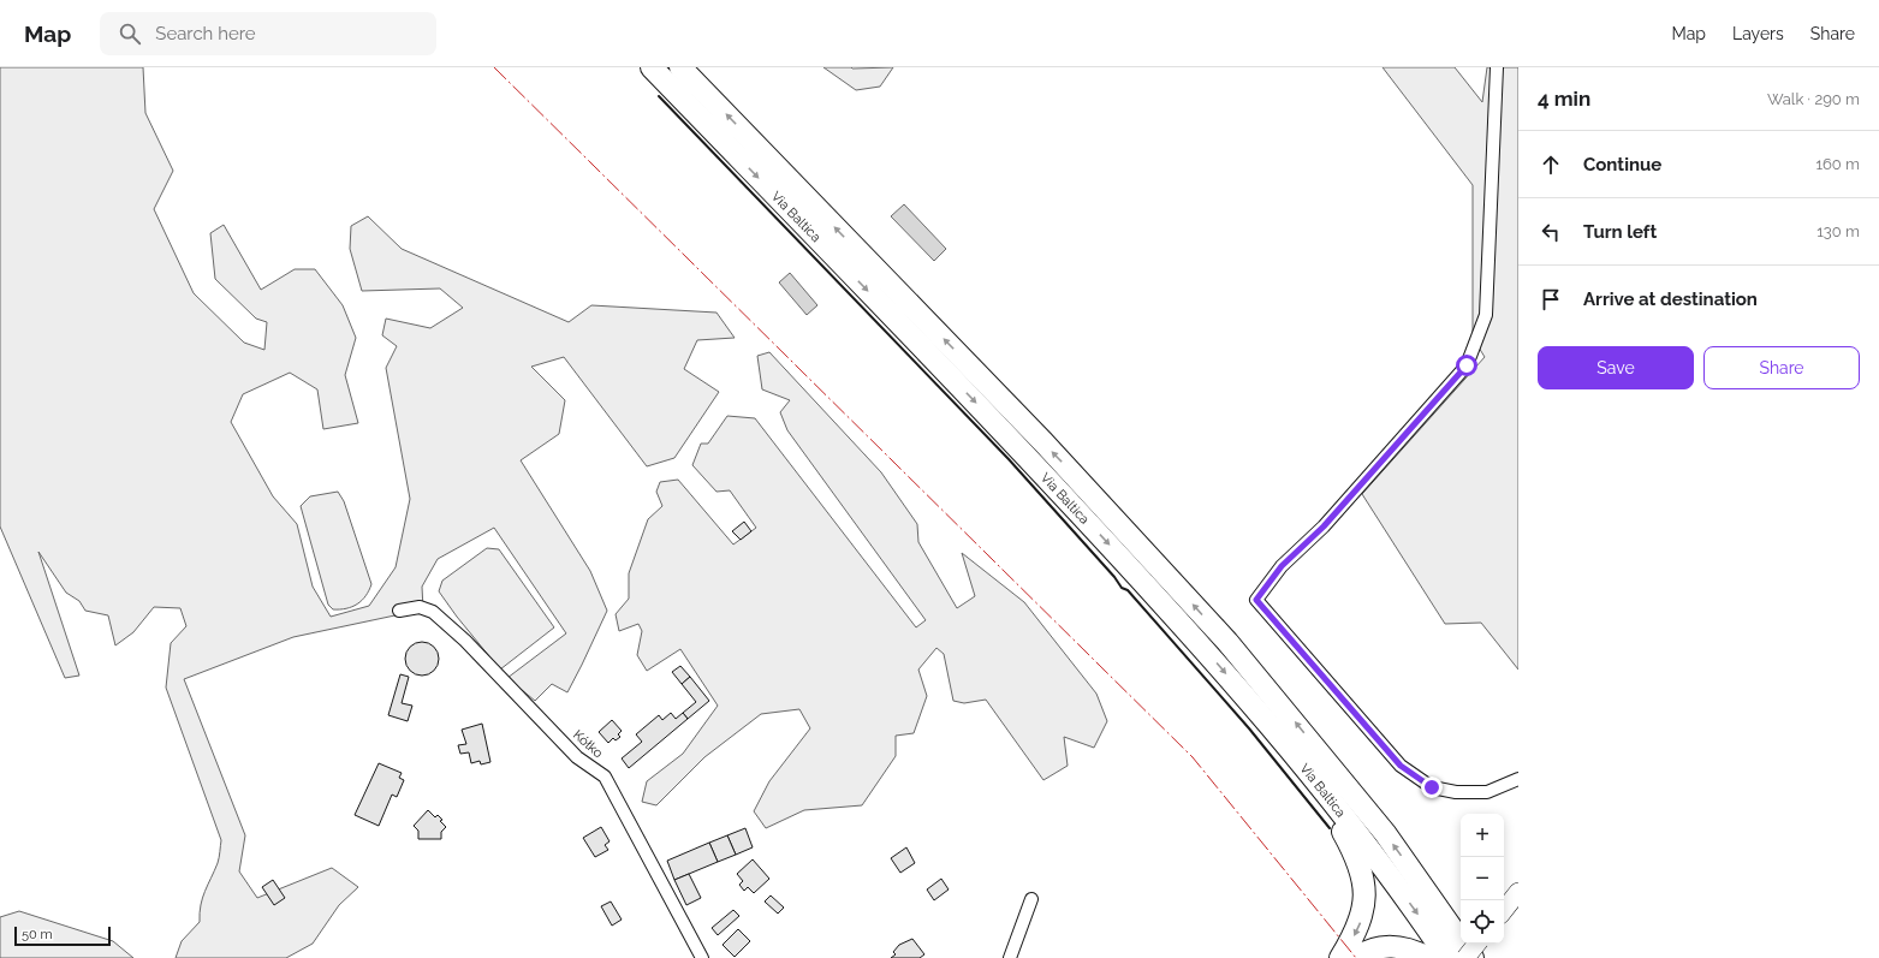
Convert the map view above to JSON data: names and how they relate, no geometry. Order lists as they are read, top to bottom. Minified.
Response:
{"streets":{"highway":["Via Baltica"],"street":["Kółko"]},"scale_bar":"50 m","page":{"header":"Map","search":"Search here","nav":["Map","Layers","Share"],"heading":["4 min","Walk · 290 m"],"list":[["Continue","160 m"],["Turn left","130 m"],"Arrive at destination"],"buttons":["Save","Share"],"map_buttons":["+","−"],"scale":"50 m"}}
